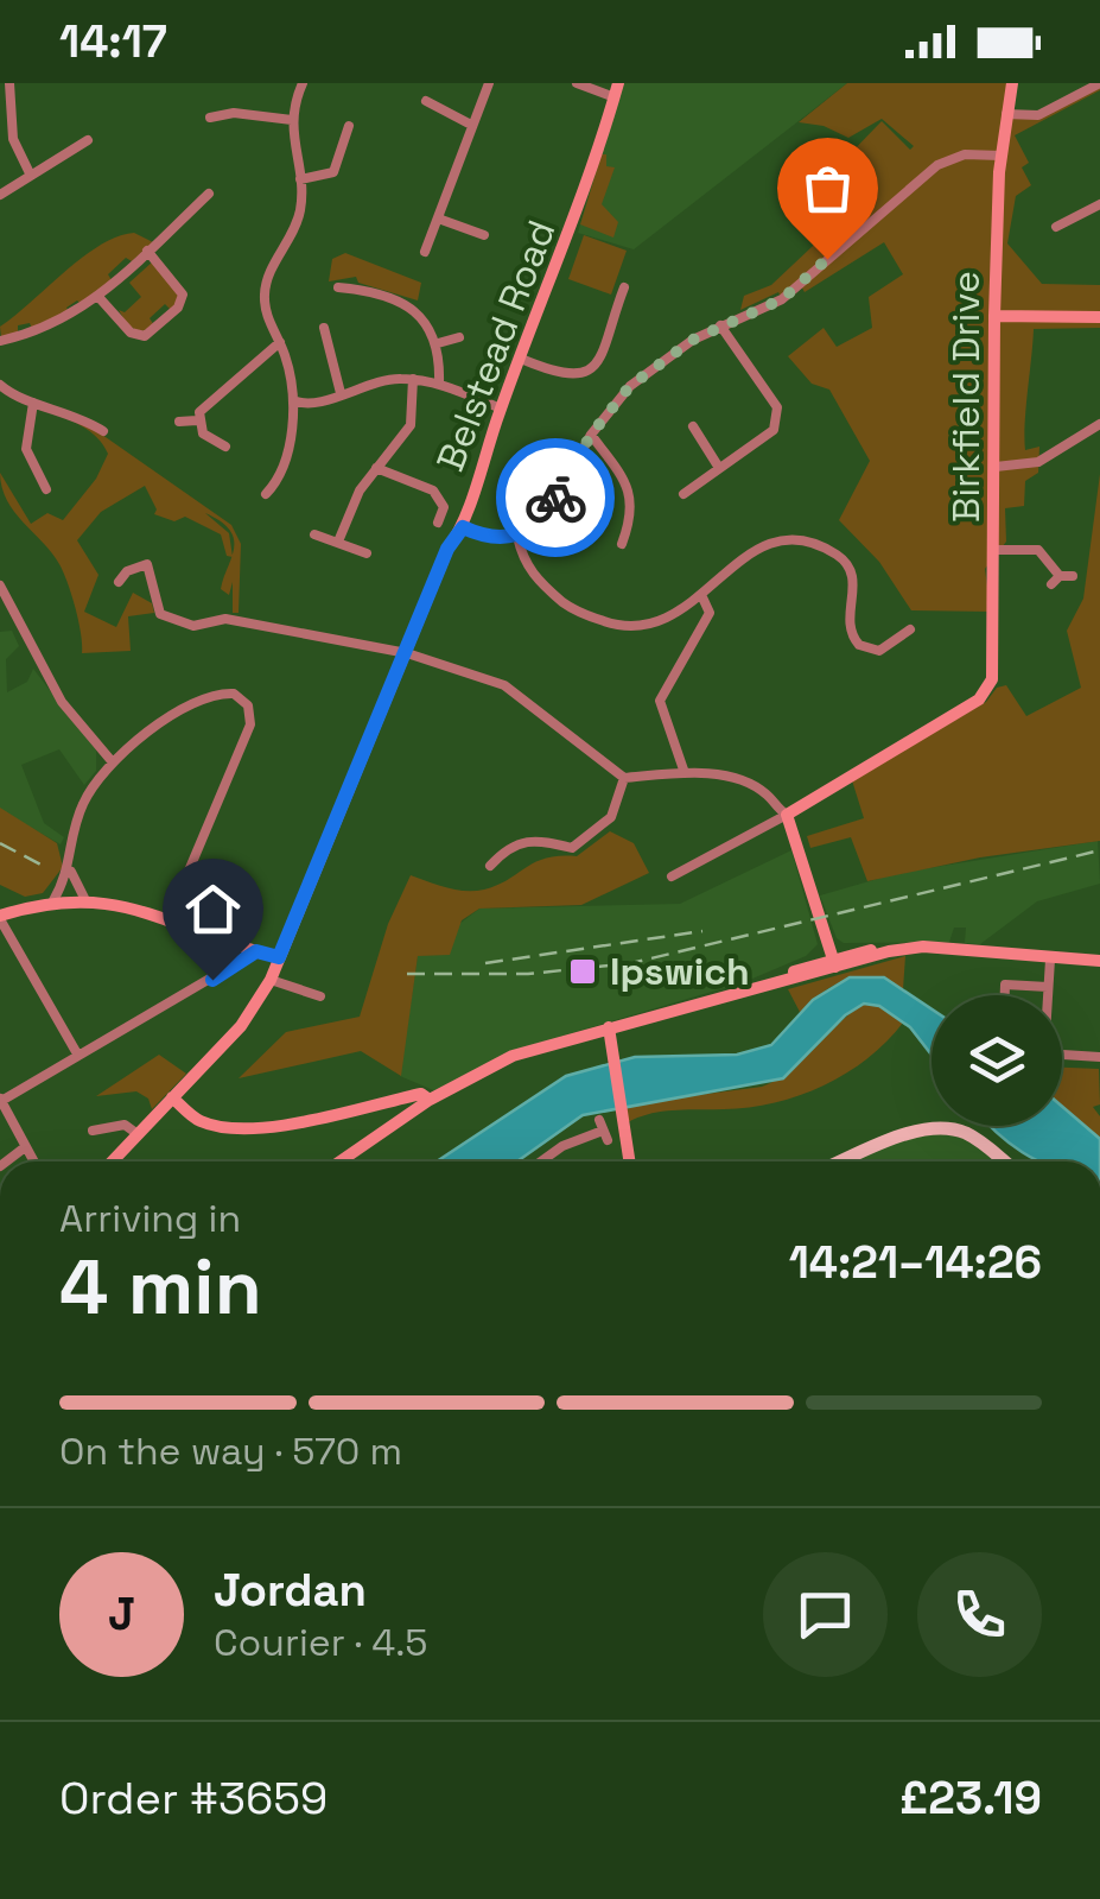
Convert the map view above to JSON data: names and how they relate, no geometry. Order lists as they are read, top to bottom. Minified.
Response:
{"streets":{"street":["Belstead Road","Birkfield Drive"]},"places":{"transit":["Ipswich"]},"page":{"status":"14:17","heading":["4 min","Arriving in","14:21–14:26"],"panel":["Jordan","Courier · 4.5","Order #3659","£23.19"],"bar":"On the way · 570 m","round":"J"}}
